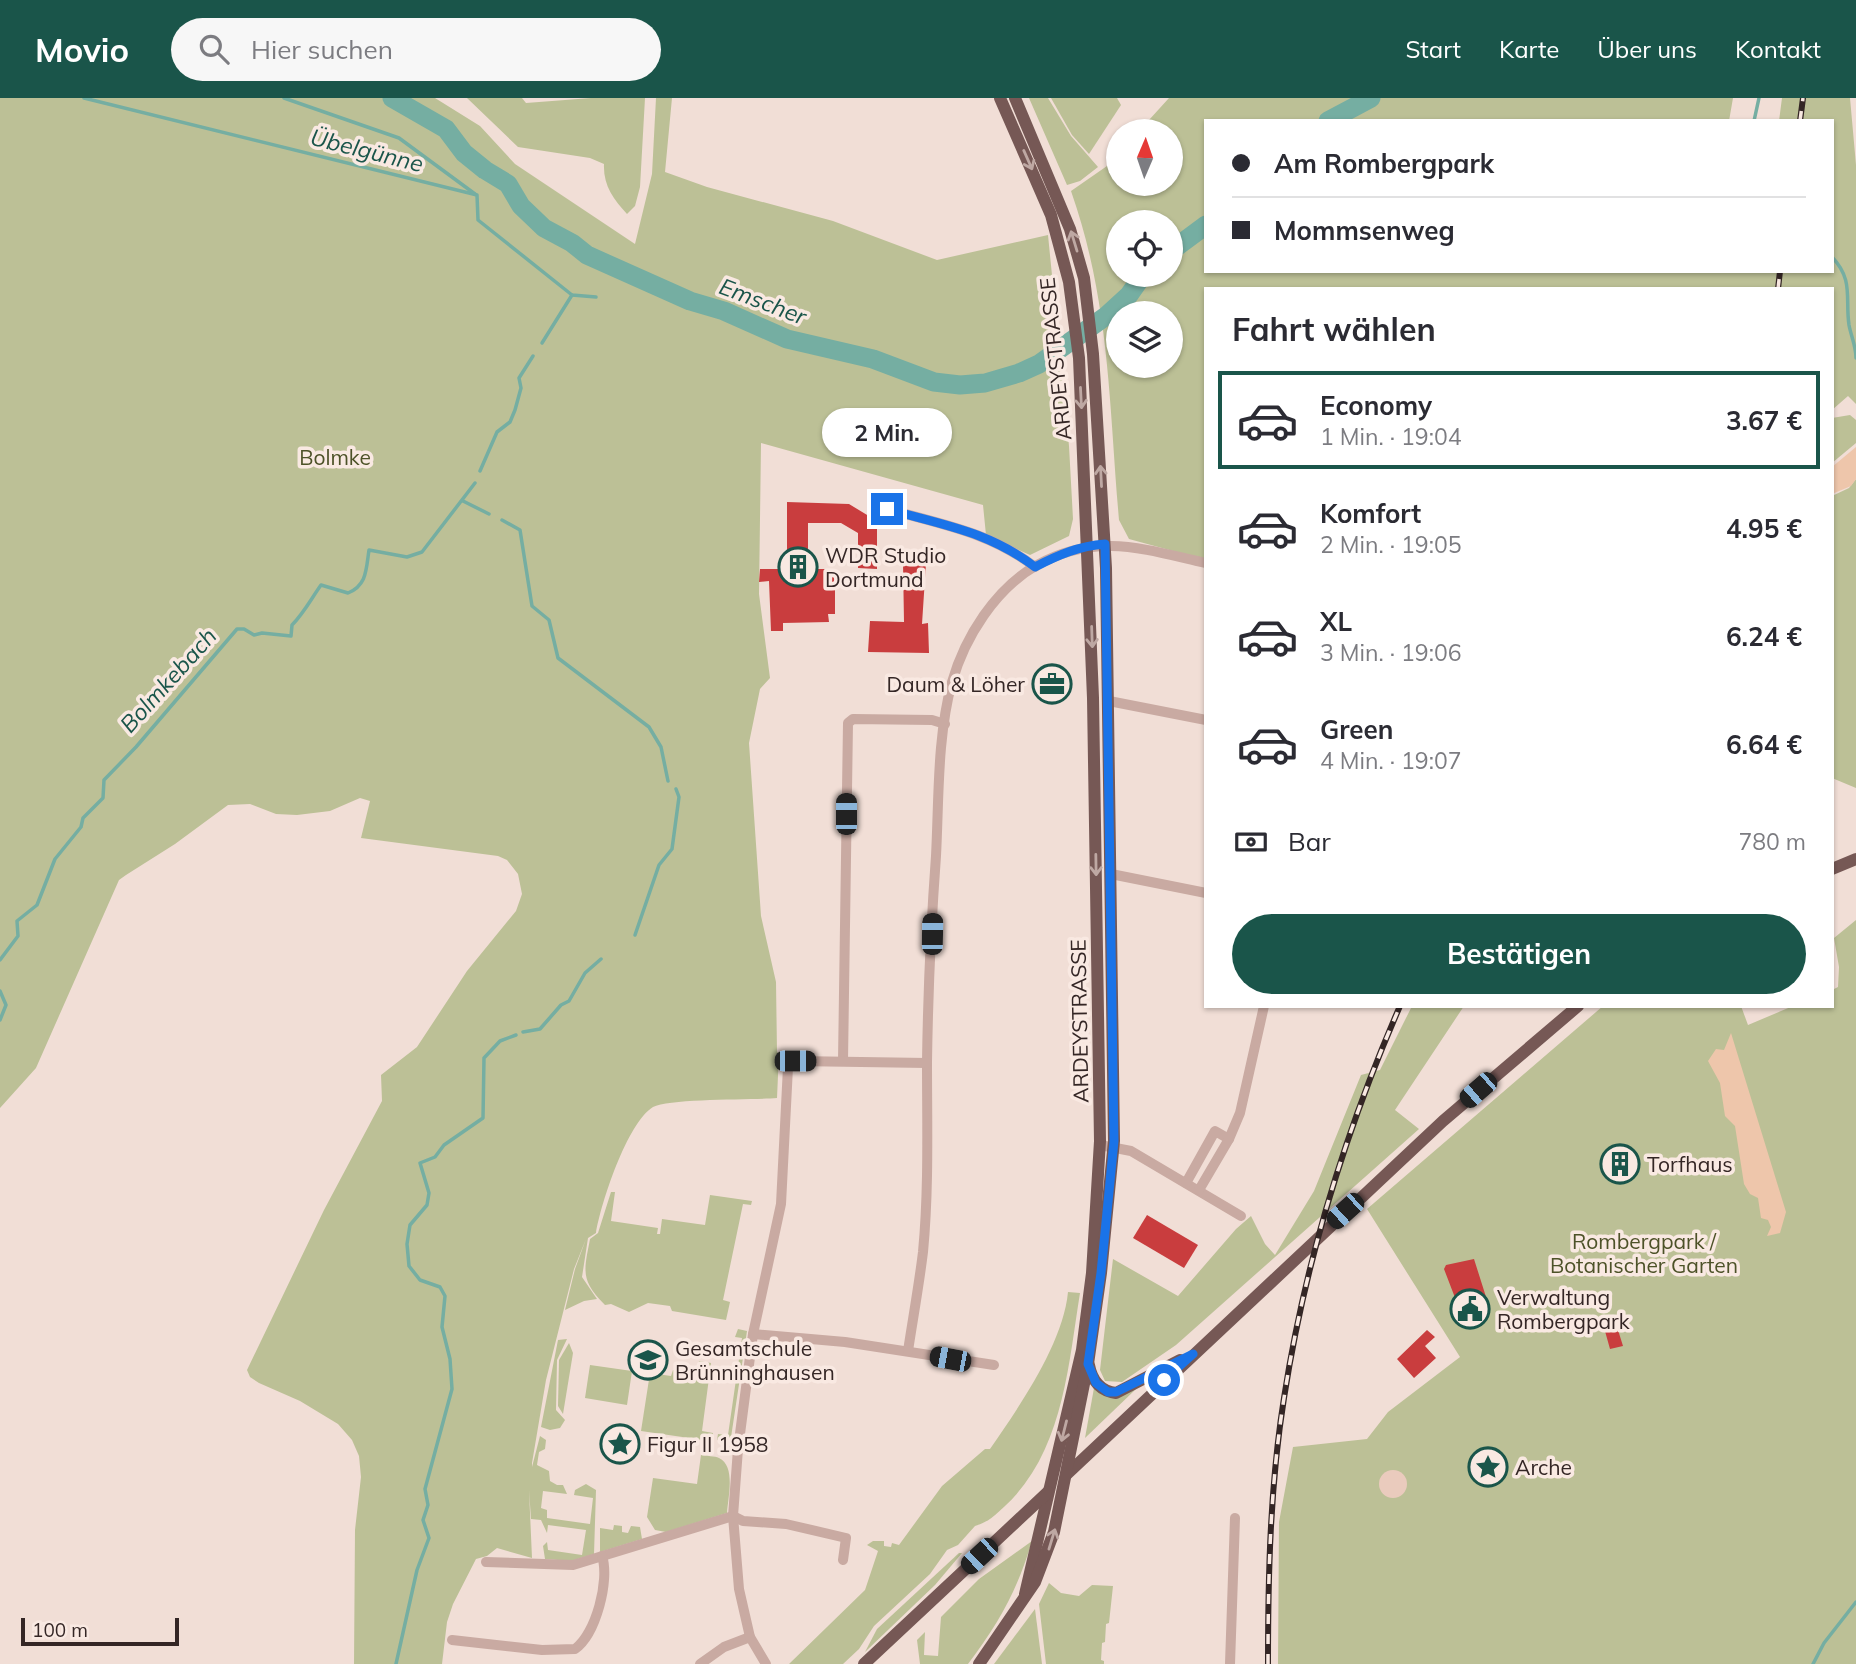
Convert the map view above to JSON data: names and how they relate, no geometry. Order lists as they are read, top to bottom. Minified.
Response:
{"streets":{"main road":["ARDEYSTRASSE"]},"water":["Übelgünne","Emscher","Bolmkebach"],"parks":["Bolmke","Rombergpark / Botanischer Garten"],"places":{"building":["WDR Studio Dortmund","Torfhaus"],"office":["Daum & Löher"],"public building":["Verwaltung Rombergpark"],"school or university":["Gesamtschule Brünninghausen"],"place":["Figur II 1958","Arche"]},"scale_bar":"100 m","north":"top","page":{"header":"Movio","search":"Hier suchen","nav":["Start","Karte","Über uns","Kontakt"],"banner":["Am Rombergpark","Mommsenweg"],"heading":"Fahrt wählen","list":[{"name":"Economy","note":"1 Min. · 19:04","value":"3.67 €"},{"name":"Komfort","note":"2 Min. · 19:05","value":"4.95 €"},{"name":"XL","note":"3 Min. · 19:06","value":"6.24 €"},{"name":"Green","note":"4 Min. · 19:07","value":"6.64 €"}],"bubble":"2 Min.","pay":["Bar","780 m"],"buttons":"Bestätigen","scale":"100 m"}}
